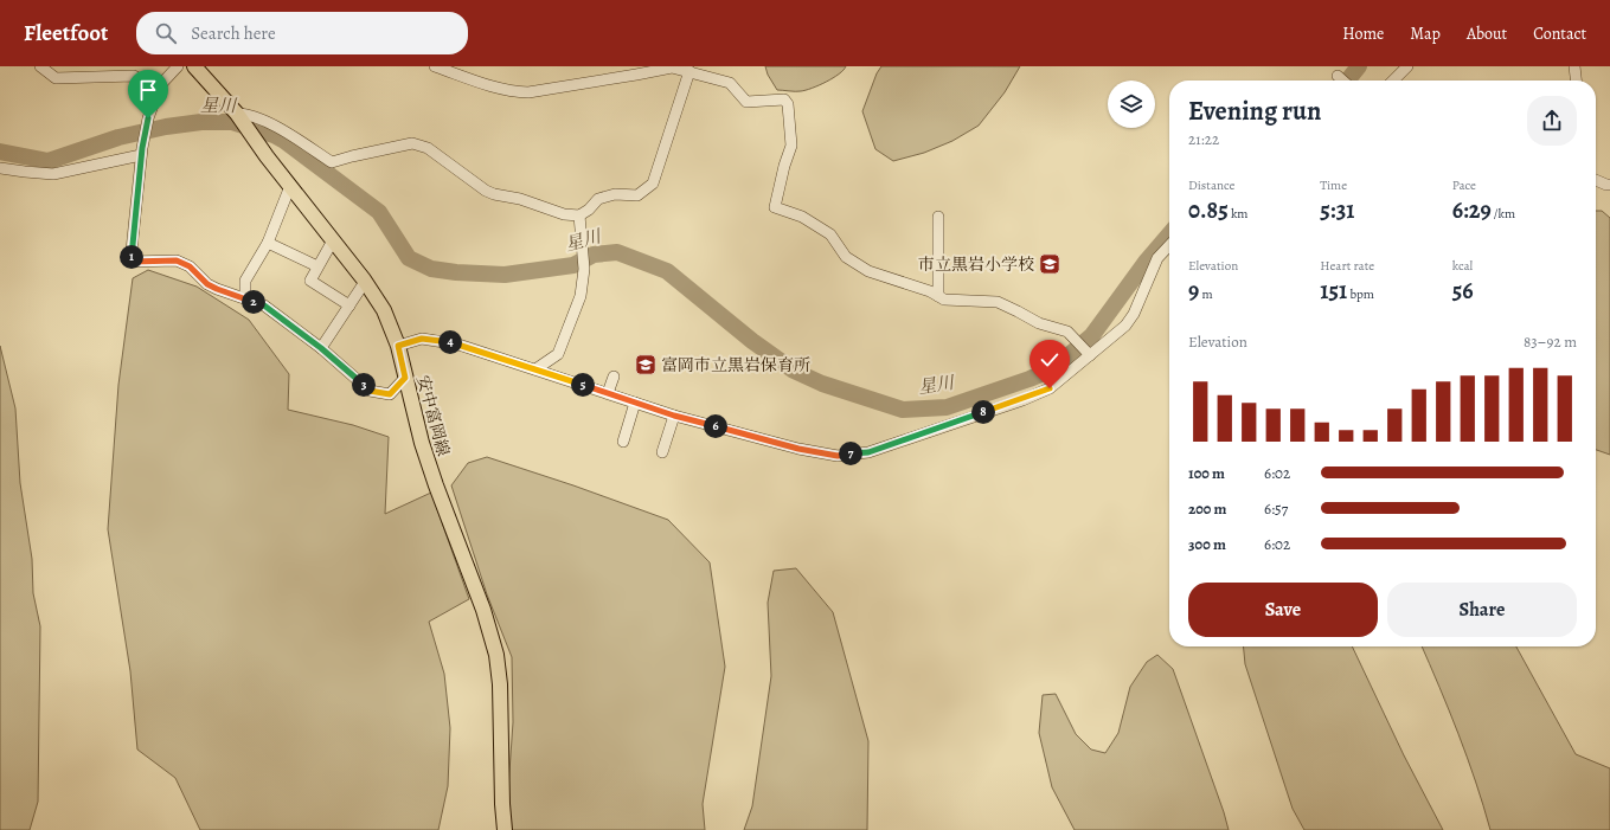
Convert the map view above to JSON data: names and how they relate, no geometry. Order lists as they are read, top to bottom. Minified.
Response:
{"streets":{"main road":["安中富岡線"]},"water":["星川"],"places":{"school or university":["市立黒岩小学校","富岡市立黒岩保育所"]},"page":{"header":"Fleetfoot","search":"Search here","nav":["Home","Map","About","Contact"],"heading":["Evening run","21:22"],"stats":[["Distance","0.85 km"],["Time","5:31"],["Pace","6:29 /km"],["Elevation","9 m"],["Heart rate","151 bpm"],["kcal","56"]],"pins":["1","2","4","3","5","8","6","7"],"chart":["Elevation","83–92 m"],"list":[{"name":"100 m","note":"6:02"},{"name":"200 m","note":"6:57"},{"name":"300 m","note":"6:02"}],"buttons":["Save","Share"]}}
